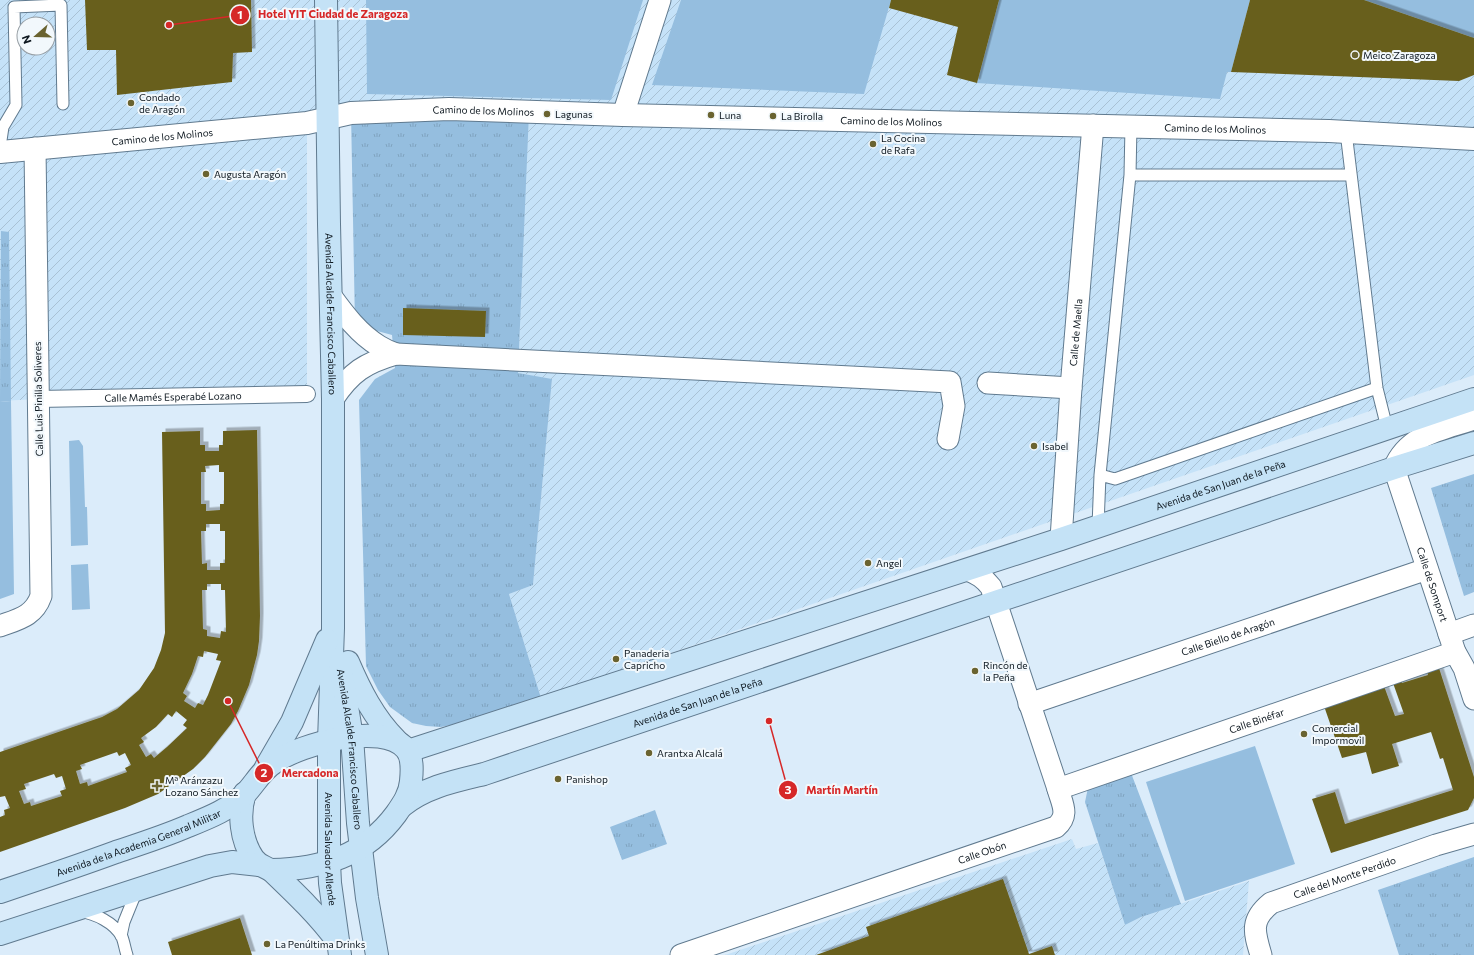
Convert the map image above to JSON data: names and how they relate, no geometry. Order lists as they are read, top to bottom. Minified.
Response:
{"streets":{"main road":["Avenida Alcalde Francisco Caballero","Avenida de San Juan de la Peña","Avenida de la Academia General Militar","Avenida Salvador Allende"],"street":["Camino de los Molinos","Calle de Maella","Calle Mamés Esperabé Lozano","Calle Luis Pinilla Soliveres","Calle de Somport","Calle Biello de Aragón","Calle Binéfar","Calle Obón","Calle del Monte Perdido"]},"crossings":[["Camino de los Molinos","Avenida Alcalde Francisco Caballero"],["Camino de los Molinos","Calle de Maella"],["Camino de los Molinos","Calle Luis Pinilla Soliveres"],["Avenida Alcalde Francisco Caballero","Avenida de San Juan de la Peña"],["Avenida Alcalde Francisco Caballero","Avenida de la Academia General Militar"],["Avenida Alcalde Francisco Caballero","Avenida Salvador Allende"],["Calle de Maella","Avenida de San Juan de la Peña"],["Calle Mamés Esperabé Lozano","Calle Luis Pinilla Soliveres"],["Avenida de San Juan de la Peña","Calle de Somport"],["Avenida de San Juan de la Peña","Avenida de la Academia General Militar"],["Avenida de San Juan de la Peña","Avenida Salvador Allende"],["Avenida de San Juan de la Peña","Calle Obón"],["Calle de Somport","Calle Biello de Aragón"],["Calle de Somport","Calle Binéfar"],["Calle Biello de Aragón","Calle Obón"],["Calle Binéfar","Calle Obón"],["Avenida de la Academia General Militar","Avenida Salvador Allende"]],"places":{"other":["Hotel YIT Ciudad de Zaragoza","Meico Zaragoza","Condado de Aragón","Lagunas","Luna","La Birolla","La Cocina de Rafa","Augusta Aragón","Isabel","Angel","Panaderia Capricho","Rincón de la Peña","Mercadona","Martín Martín","Comercial Impormovil","Arantxa Alcalá","Panishop","La Penúltima Drinks"],"health":["Mª Aránzazu Lozano Sánchez"]},"north":"left"}
